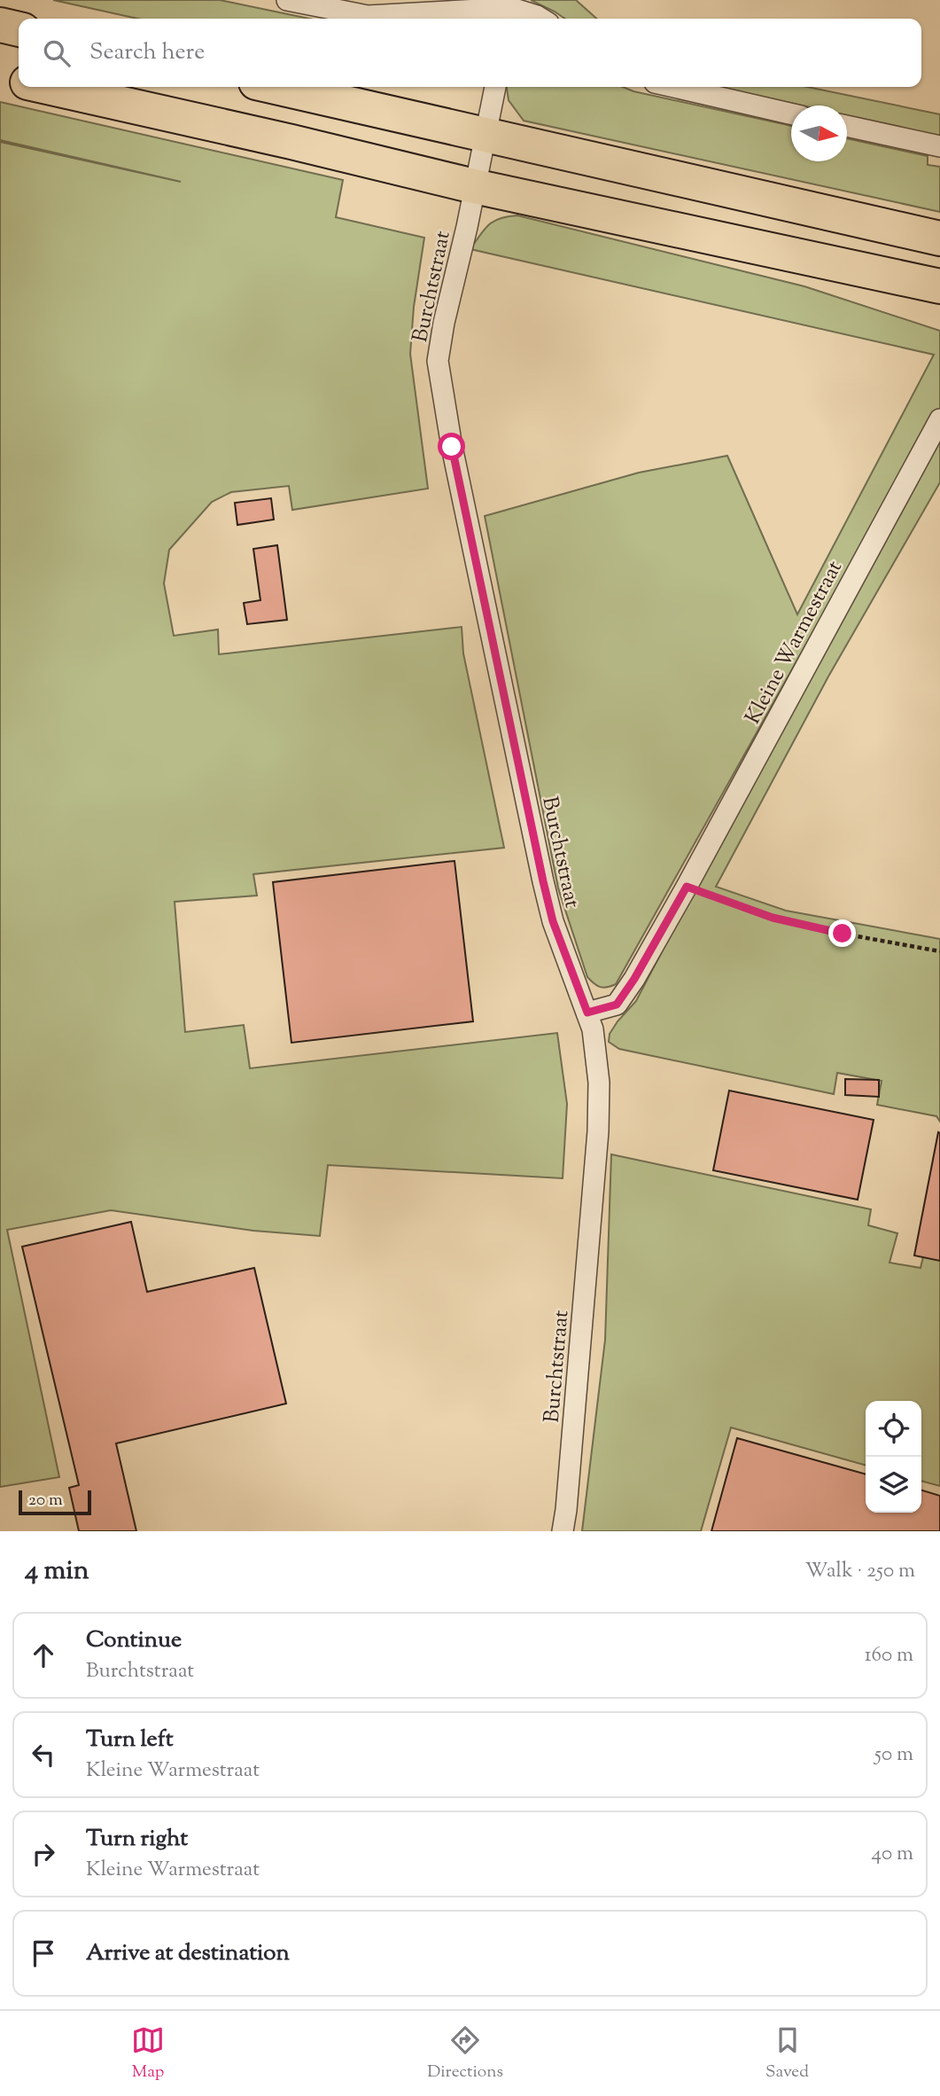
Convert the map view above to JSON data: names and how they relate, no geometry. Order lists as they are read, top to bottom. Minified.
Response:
{"streets":{"street":["Burchtstraat","Kleine Warmestraat"]},"crossings":[["Burchtstraat","Kleine Warmestraat"]],"scale_bar":"20 m","north":"right","page":{"search":"Search here","scale":"20 m","heading":["4 min","Walk · 250 m"],"list":[["Continue","Burchtstraat","160 m"],["Turn left","Kleine Warmestraat","50 m"],["Turn right","Kleine Warmestraat","40 m"],"Arrive at destination"],"nav":["Map","Directions","Saved"]}}
